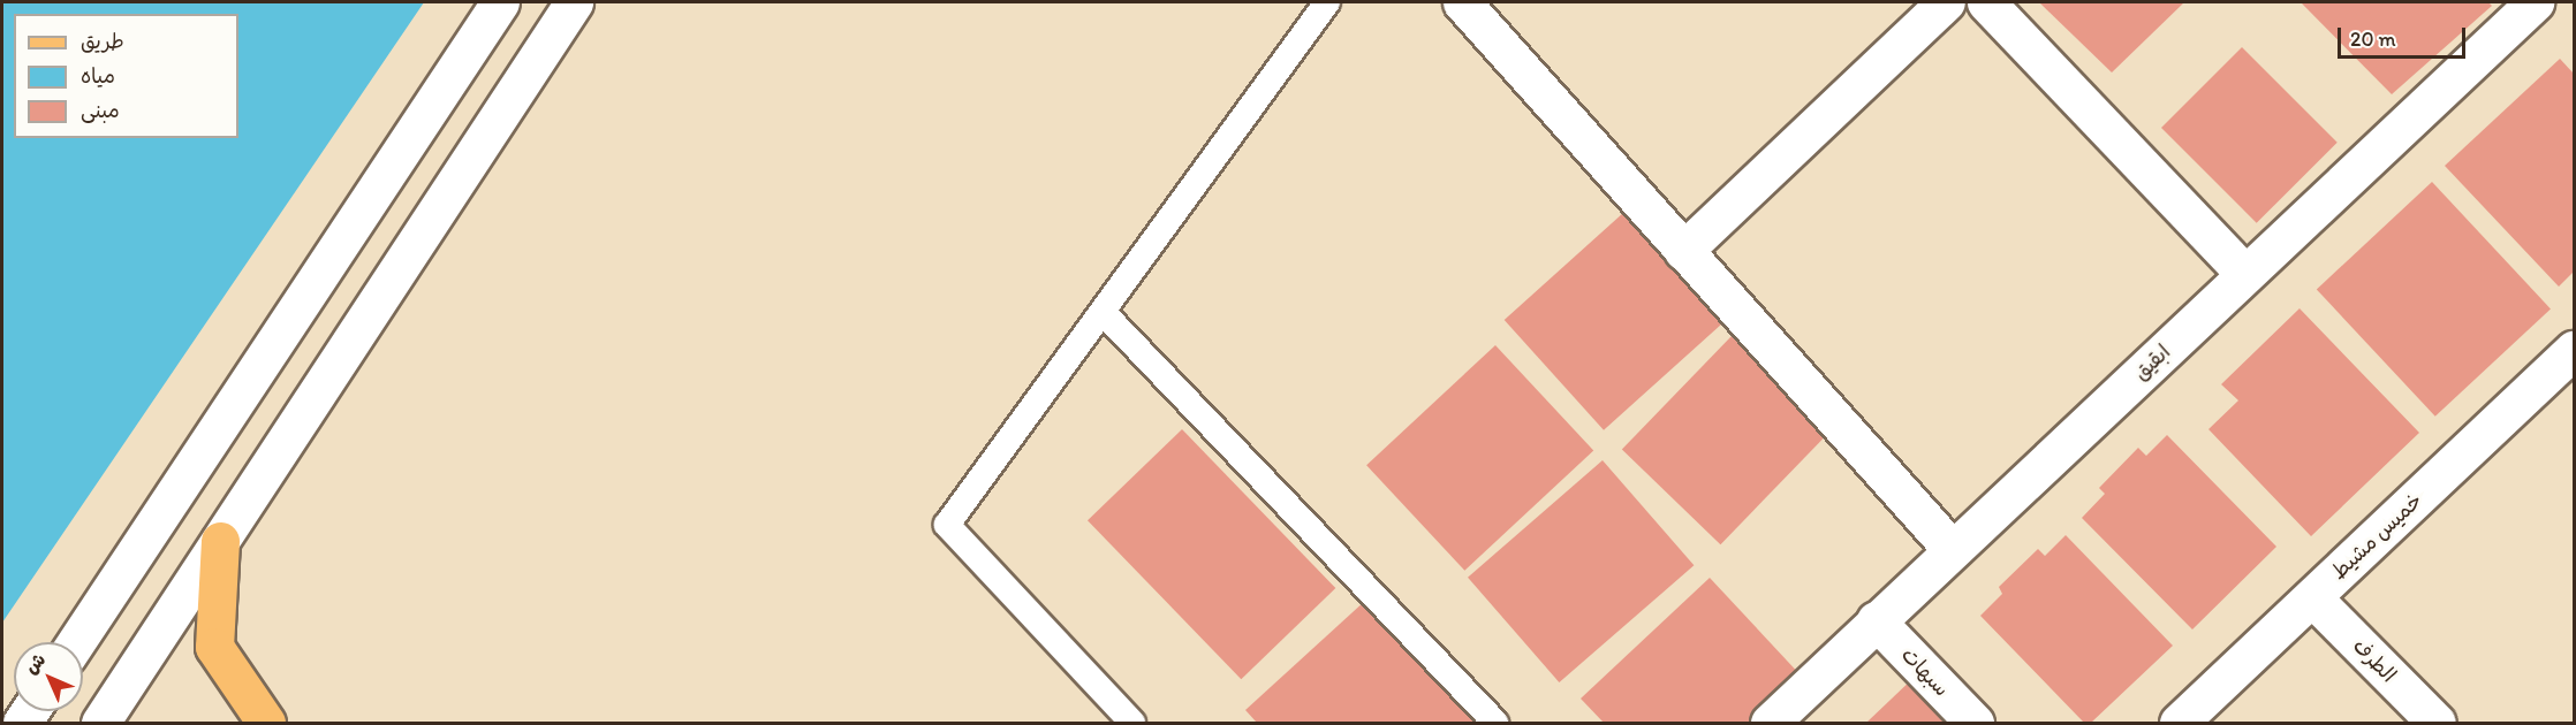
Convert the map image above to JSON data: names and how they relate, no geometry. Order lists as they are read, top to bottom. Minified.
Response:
{"streets":{"street":["ابقيق","خميس مشيط","الطرف","سبهات"]},"crossings":[["ابقيق","سبهات"],["خميس مشيط","الطرف"]],"legend":["طريق","مياه","مبنى"],"scale_bar":"20 m","north":"top left"}
